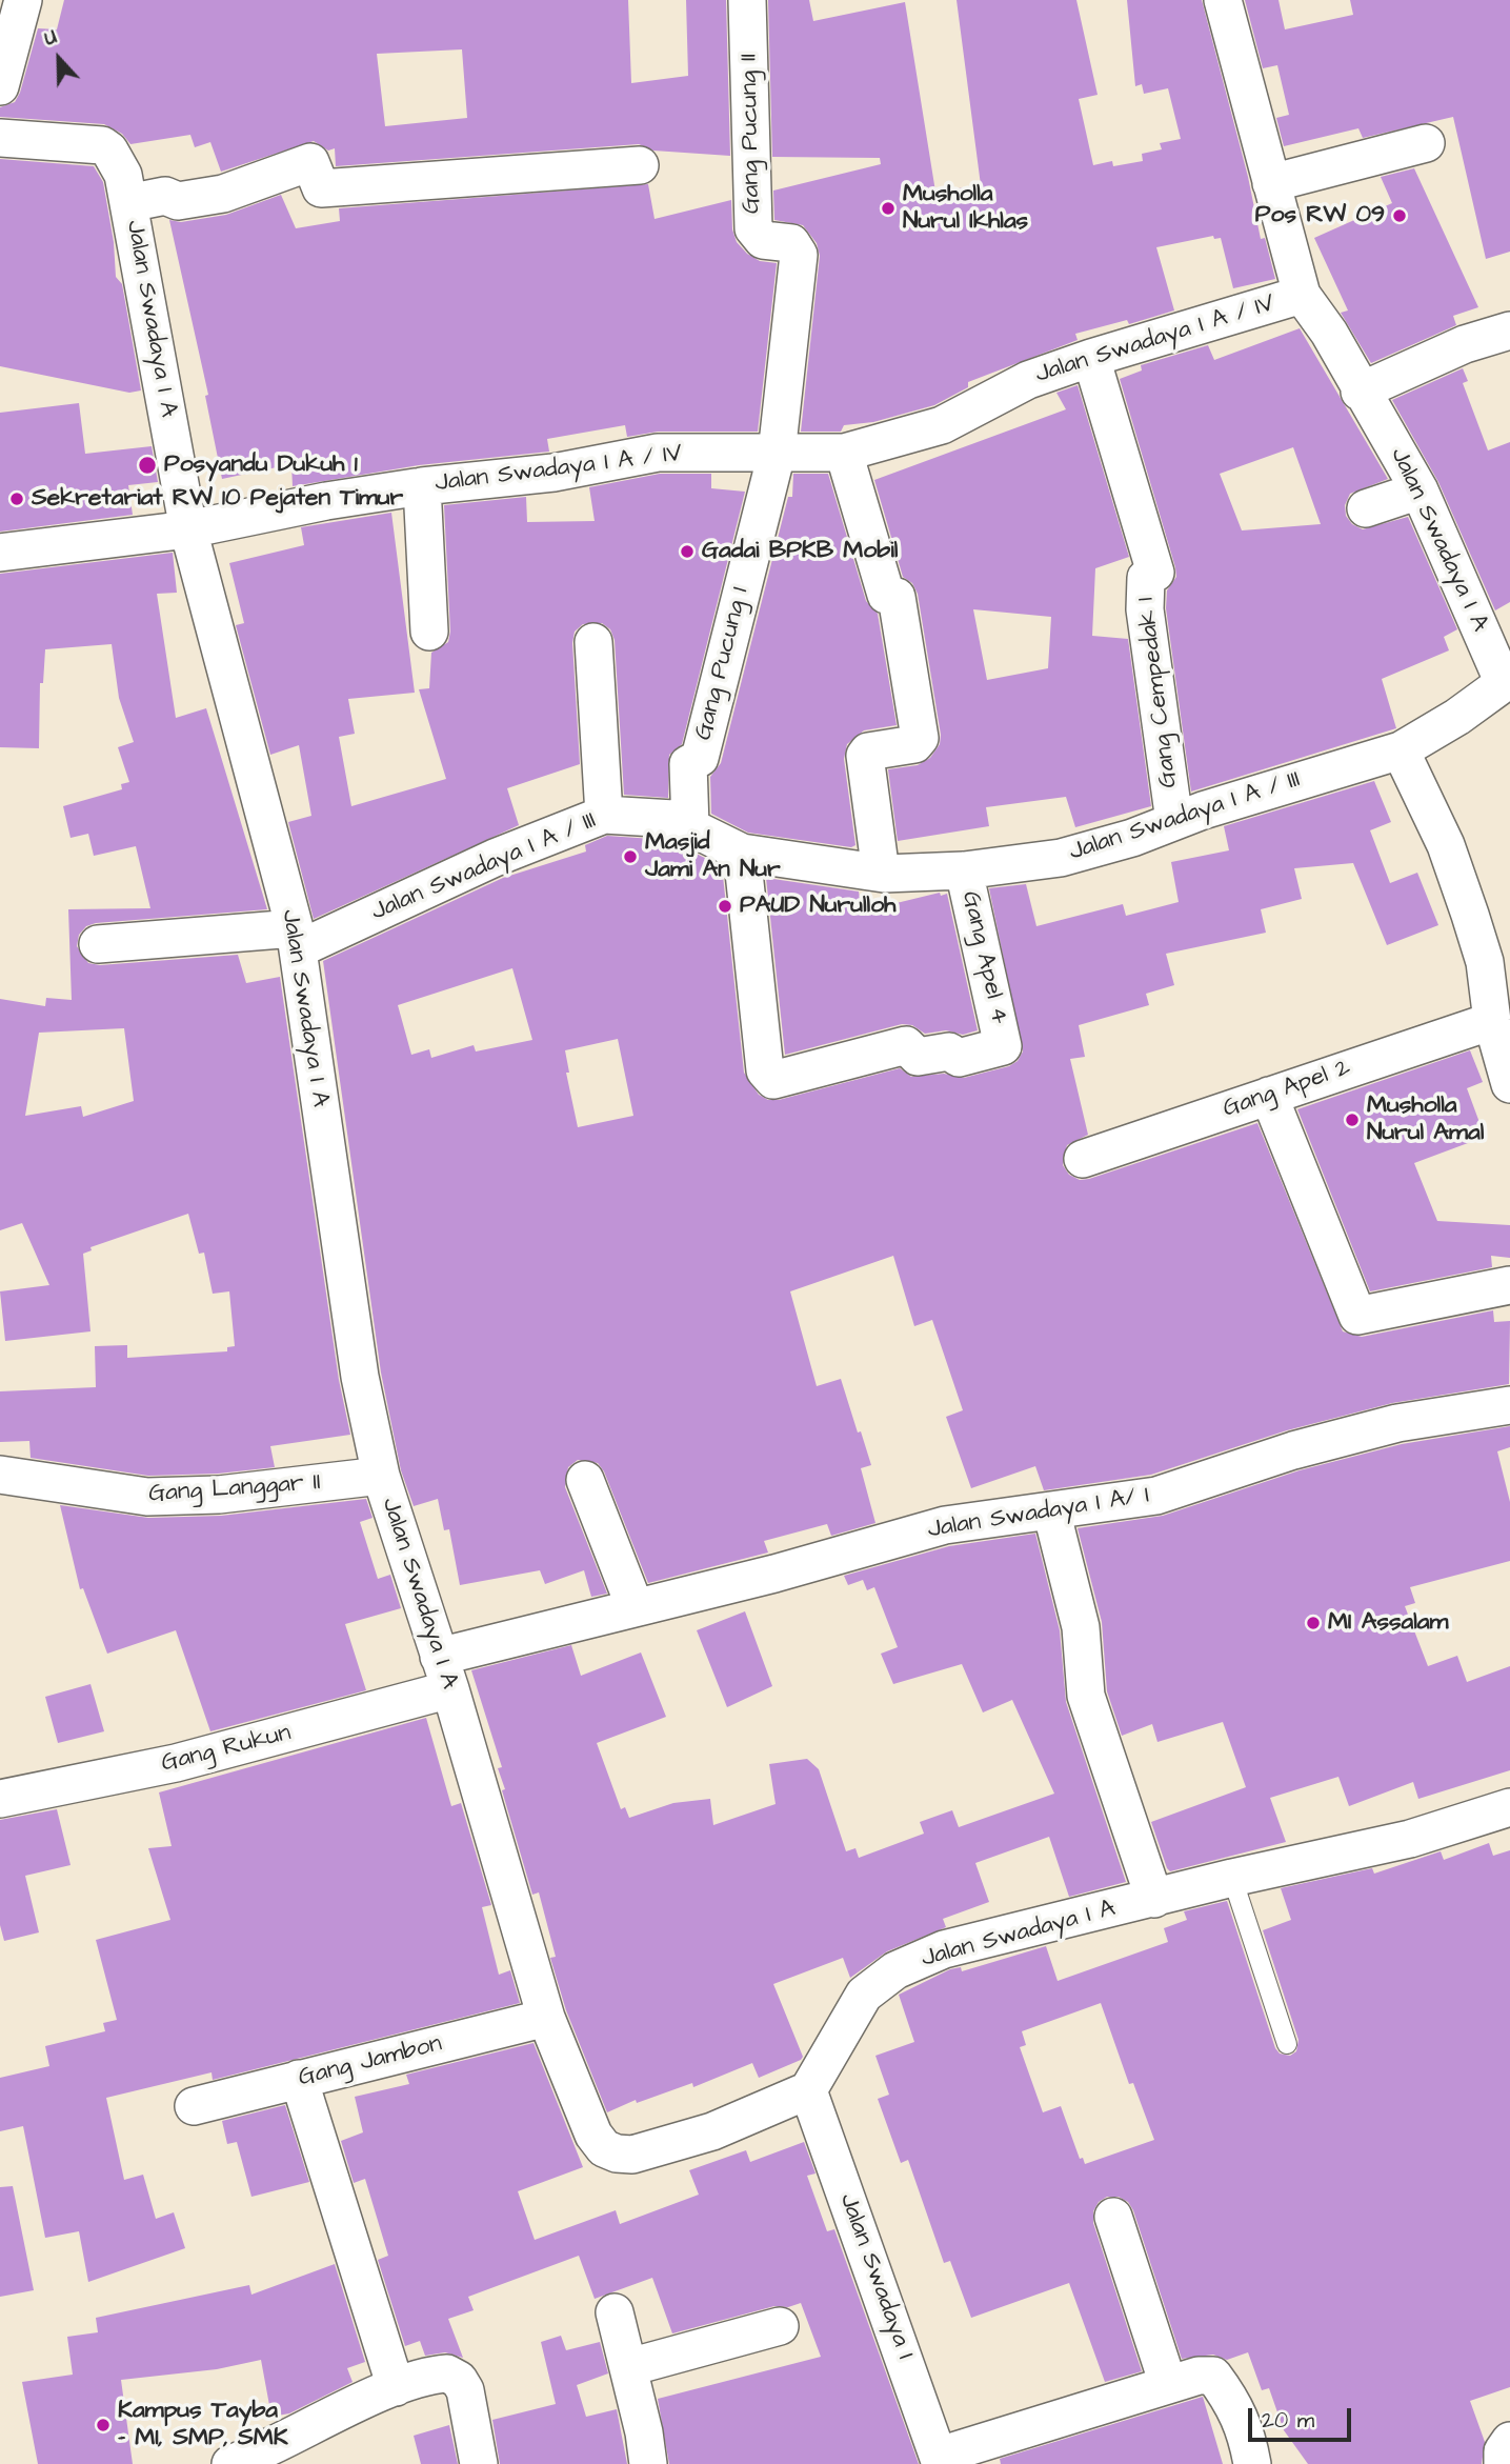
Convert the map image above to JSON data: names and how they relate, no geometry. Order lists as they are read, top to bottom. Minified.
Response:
{"streets":{"street":["Gang Pucung II","Jalan Swadaya I A","Jalan Swadaya I A / IV","Gang Pucung 1","Gang Cempedak 1","Jalan Swadaya I A / III","Gang Apel 4","Gang Apel 2","Gang Langgar II","Jalan Swadaya I A/ I","Gang Rukun","Gang Jambon","Jalan Swadaya I"]},"crossings":[["Gang Pucung II","Jalan Swadaya I A / IV"],["Gang Pucung II","Gang Pucung 1"],["Jalan Swadaya I A","Jalan Swadaya I A / IV"],["Jalan Swadaya I A","Jalan Swadaya I A / III"],["Jalan Swadaya I A","Gang Langgar II"],["Jalan Swadaya I A","Jalan Swadaya I A/ I"],["Jalan Swadaya I A","Gang Rukun"],["Jalan Swadaya I A","Gang Jambon"],["Jalan Swadaya I A","Jalan Swadaya I"],["Jalan Swadaya I A / IV","Gang Pucung 1"],["Jalan Swadaya I A / IV","Gang Cempedak 1"],["Gang Pucung 1","Jalan Swadaya I A / III"],["Gang Cempedak 1","Jalan Swadaya I A / III"],["Jalan Swadaya I A / III","Gang Apel 4"],["Jalan Swadaya I A/ I","Gang Rukun"]],"places":["Musholla Nurul Ikhlas","Pos RW 09","Posyandu Dukuh 1","Sekretariat RW 10 Pejaten Timur","Gadai BPKB Mobil","Masjid Jami An Nur","PAUD Nurulloh","Musholla Nurul Amal","MI Assalam","Kampus Tayba - MI, SMP, SMK"],"scale_bar":"20 m","north":"top"}
